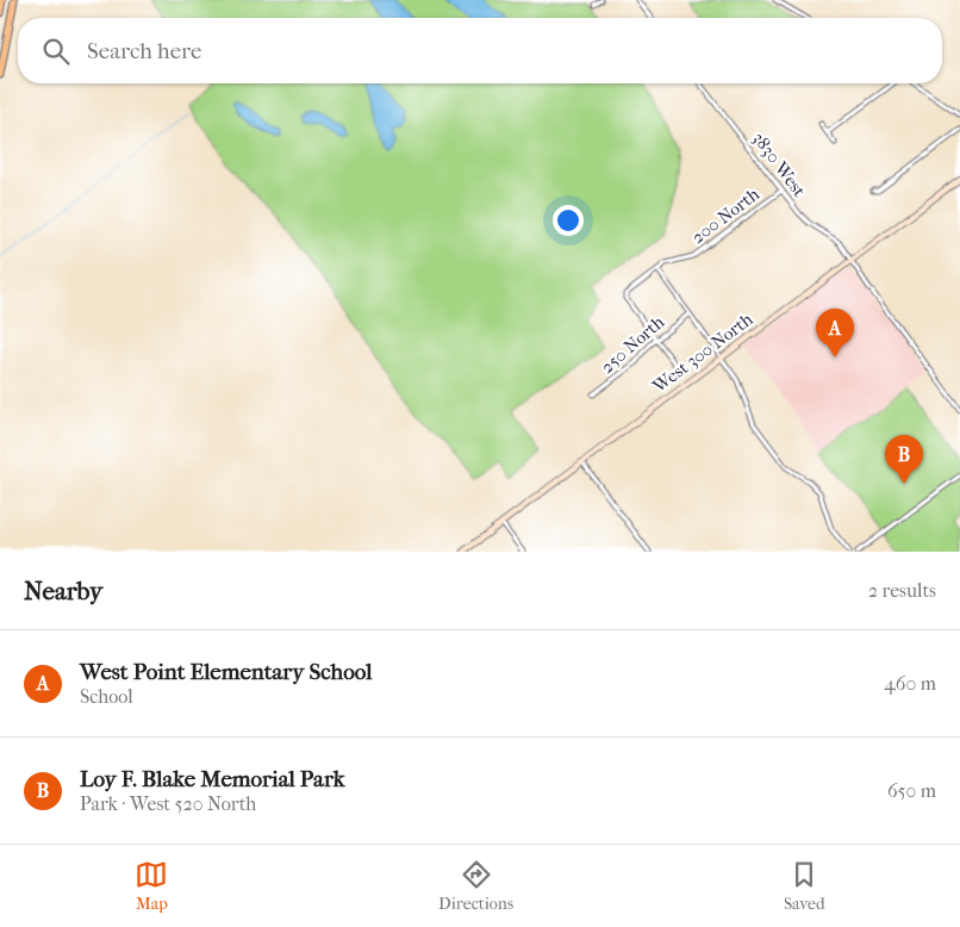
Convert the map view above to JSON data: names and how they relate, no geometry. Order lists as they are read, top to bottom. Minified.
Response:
{"streets":{"main road":["West 300 North"],"street":["3830 West","200 North","250 North"]},"crossings":[["3830 West","200 North"],["3830 West","West 300 North"],["200 North","250 North"]],"page":{"search":"Search here","pins":["A","B"],"heading":["Nearby","2 results"],"list":[{"mark":"A","name":"West Point Elementary School","note":"School","value":"460 m"},{"mark":"B","name":"Loy F. Blake Memorial Park","note":"Park · West 520 North","value":"650 m"}],"nav":["Map","Directions","Saved"]}}
